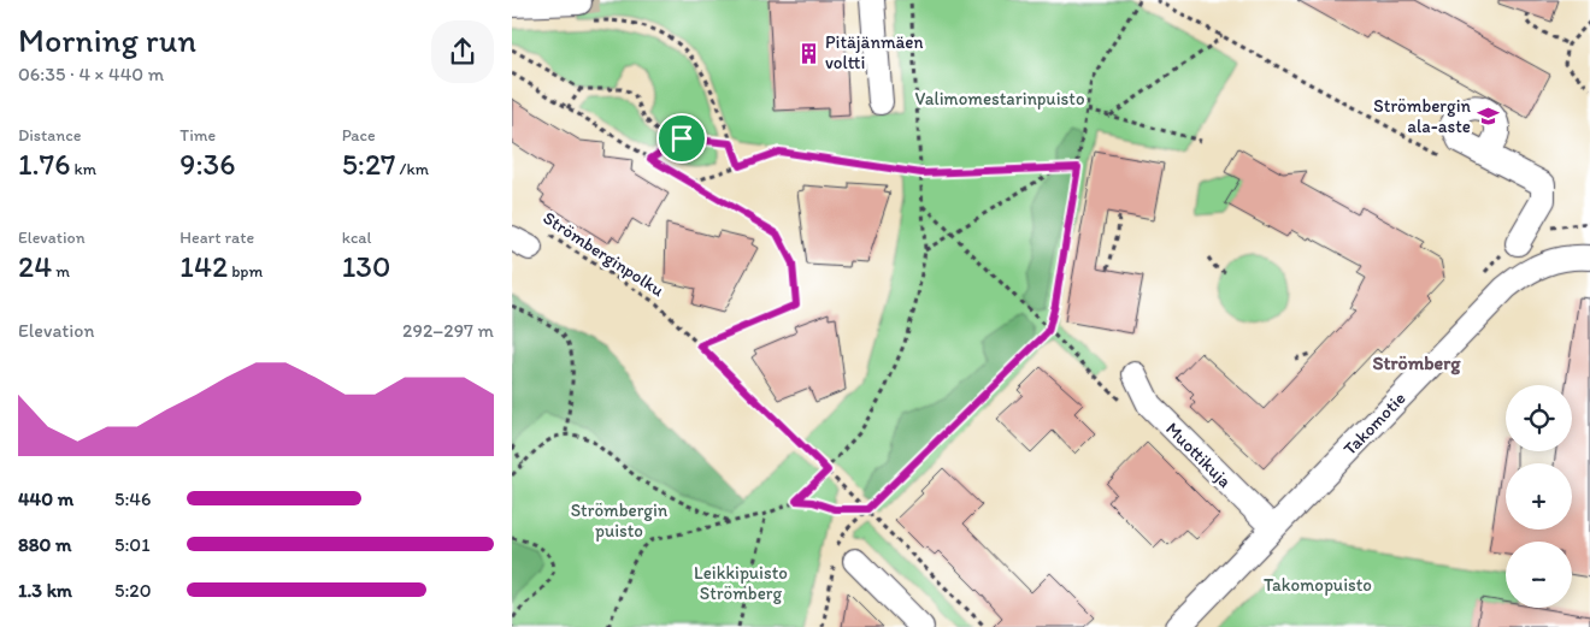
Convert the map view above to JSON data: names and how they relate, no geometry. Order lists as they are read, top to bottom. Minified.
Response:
{"streets":{"street":["Takomotie","Muottikuja"],"path":["Strömberginpolku"]},"crossings":[["Takomotie","Muottikuja"]],"districts":["Strömberg"],"parks":["Valimomestarinpuisto","Strömbergin puisto","Leikkipuisto Strömberg","Takomopuisto"],"places":{"building":["Pitäjänmäen voltti"],"school or university":["Strömbergin ala-aste"]},"page":{"heading":["Morning run","06:35 · 4 × 440 m"],"stats":[["Distance","1.76 km"],["Time","9:36"],["Pace","5:27 /km"],["Elevation","24 m"],["Heart rate","142 bpm"],["kcal","130"]],"chart":["Elevation","292–297 m"],"map_buttons":["+","−"],"list":[{"name":"440 m","note":"5:46"},{"name":"880 m","note":"5:01"},{"name":"1.3 km","note":"5:20"}]}}
